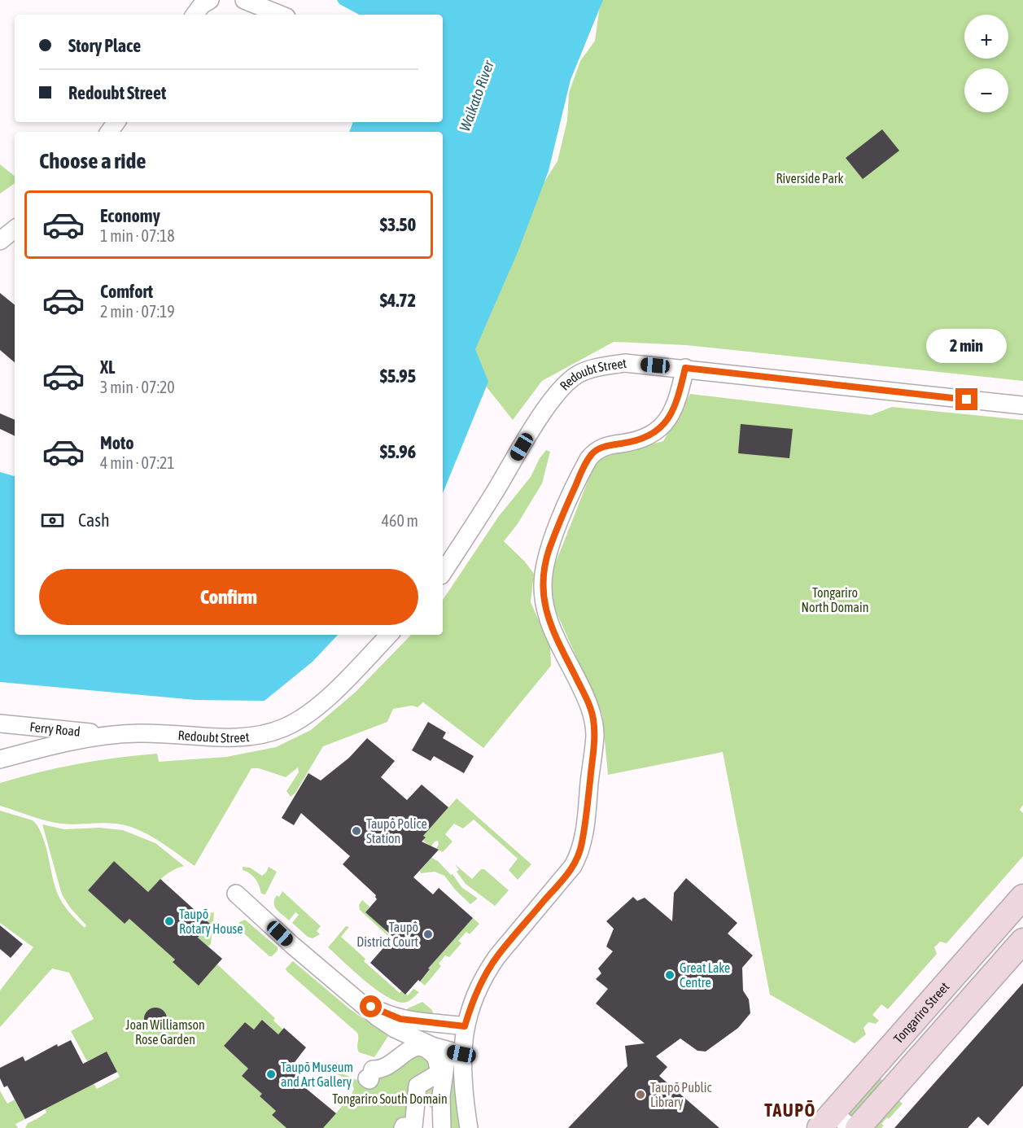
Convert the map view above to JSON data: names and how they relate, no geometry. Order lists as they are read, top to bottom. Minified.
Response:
{"streets":{"street":["Redoubt Street","Ferry Road","Tongariro Street"]},"crossings":[["Redoubt Street","Ferry Road"]],"districts":["TAUPŌ"],"water":["Waikato River"],"parks":["Riverside Park","Tongariro North Domain","Joan Williamson Rose Garden","Tongariro South Domain"],"places":["Taupō Police Station","Taupō Rotary House","Taupō District Court","Great Lake Centre","Taupō Museum and Art Gallery","Taupō Public Library"],"page":{"map_buttons":["+","−"],"banner":["Story Place","Redoubt Street"],"heading":"Choose a ride","list":[{"name":"Economy","note":"1 min · 07:18","value":"$3.50"},{"name":"Comfort","note":"2 min · 07:19","value":"$4.72"},{"name":"XL","note":"3 min · 07:20","value":"$5.95"},{"name":"Moto","note":"4 min · 07:21","value":"$5.96"}],"bubble":"2 min","pay":["Cash","460 m"],"buttons":"Confirm"}}
